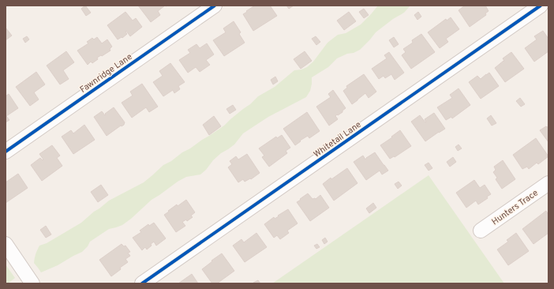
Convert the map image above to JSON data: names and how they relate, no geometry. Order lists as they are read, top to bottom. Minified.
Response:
{"streets":{"street":["Fawnridge Lane","Whitetail Lane","Hunters Trace"]}}
